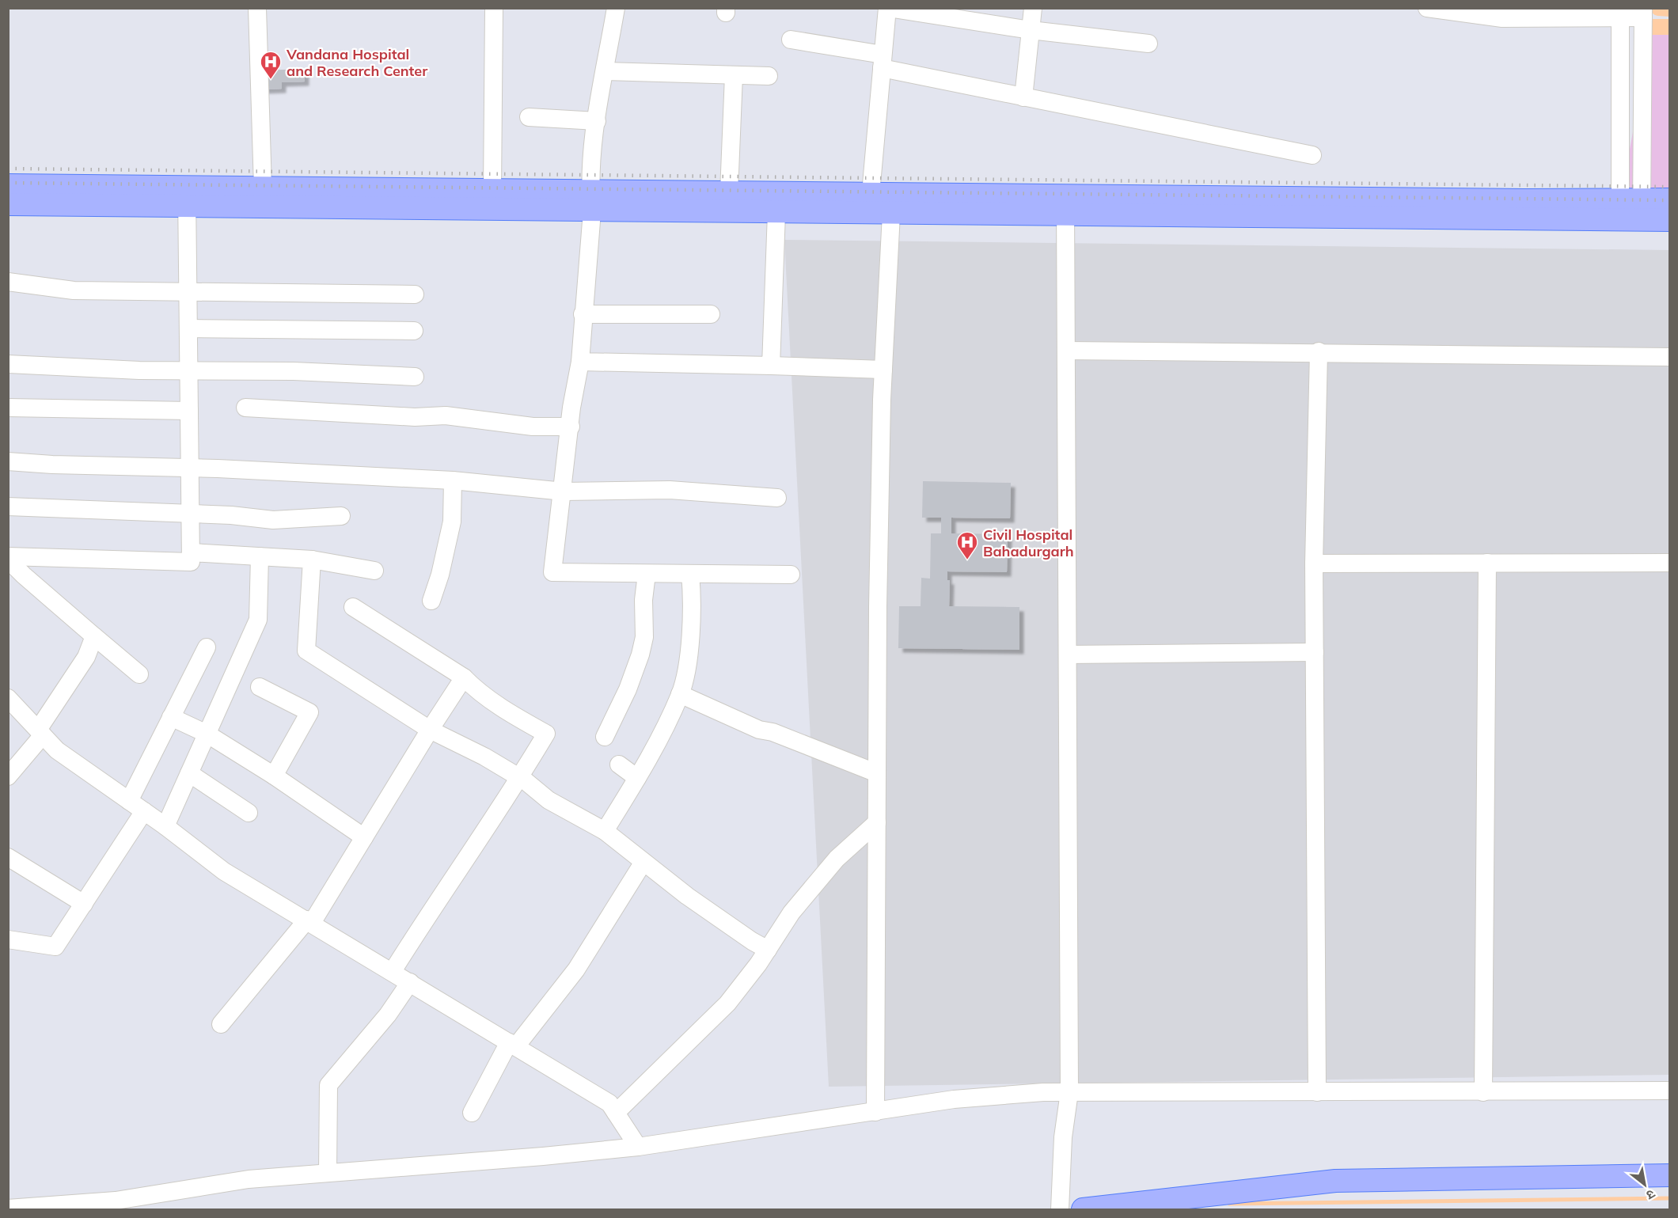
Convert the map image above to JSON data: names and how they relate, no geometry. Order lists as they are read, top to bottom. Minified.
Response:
{"places":{"hospital":["Vandana Hospital and Research Center","Civil Hospital Bahadurgarh"]},"north":"bottom right"}
